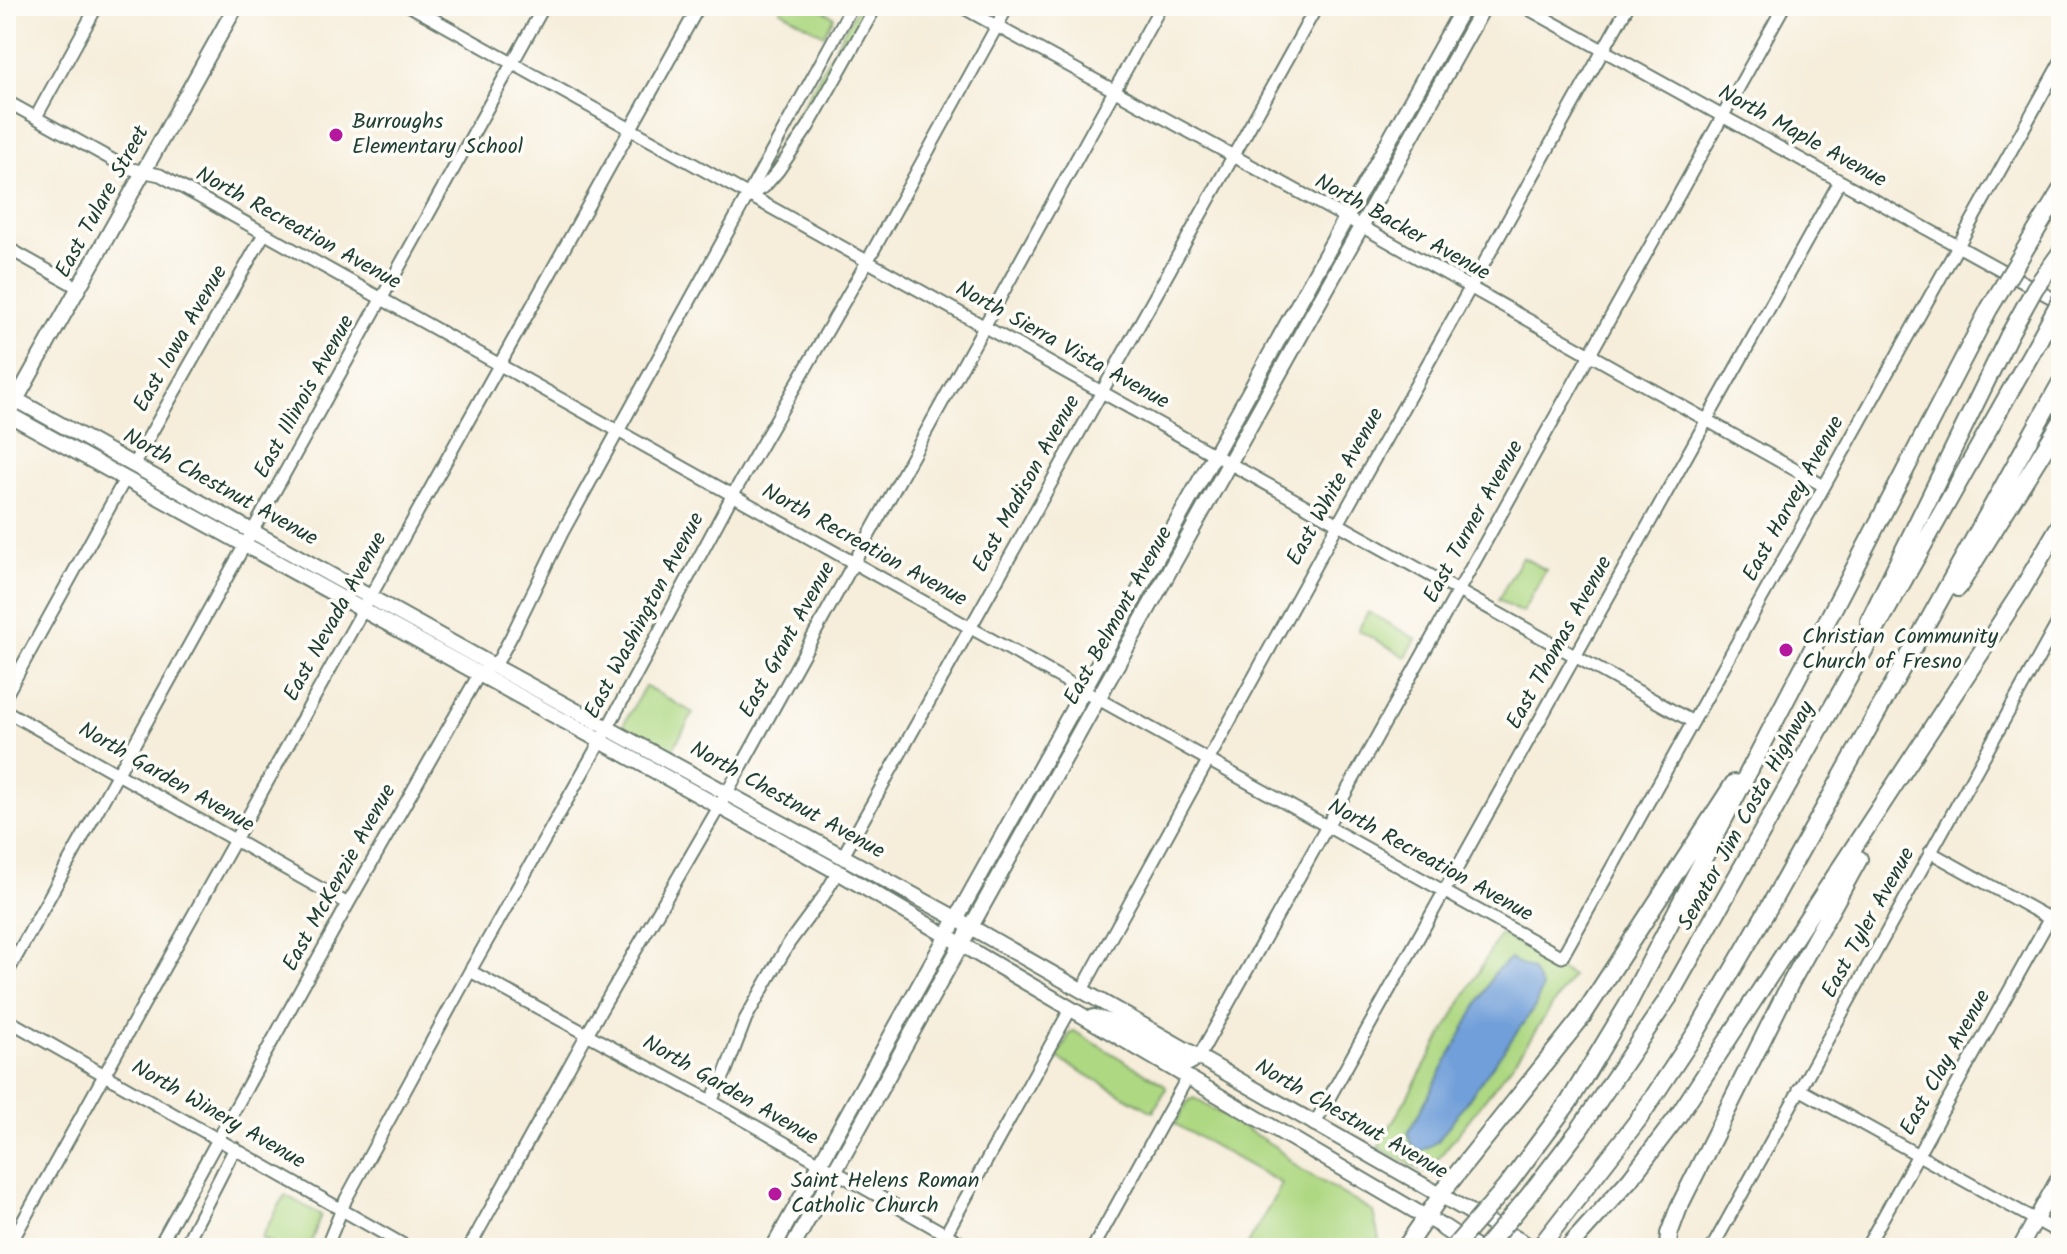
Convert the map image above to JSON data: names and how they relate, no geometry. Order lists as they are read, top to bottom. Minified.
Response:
{"streets":{"highway":["Senator Jim Costa Highway"],"main road":["East Tulare Street","North Chestnut Avenue","East Belmont Avenue"],"street":["North Maple Avenue","North Backer Avenue","North Recreation Avenue","East Iowa Avenue","North Sierra Vista Avenue","East Illinois Avenue","East Madison Avenue","East White Avenue","East Harvey Avenue","East Turner Avenue","East Washington Avenue","East Nevada Avenue","East Grant Avenue","East Thomas Avenue","North Garden Avenue","East McKenzie Avenue","East Tyler Avenue","East Clay Avenue","North Winery Avenue"]},"crossings":[["North Maple Avenue","East White Avenue"],["North Maple Avenue","East Harvey Avenue"],["North Maple Avenue","East Turner Avenue"],["North Maple Avenue","East Thomas Avenue"],["North Maple Avenue","Senator Jim Costa Highway"],["East Tulare Street","North Recreation Avenue"],["East Tulare Street","North Chestnut Avenue"],["North Backer Avenue","East Madison Avenue"],["North Backer Avenue","East White Avenue"],["North Backer Avenue","East Harvey Avenue"],["North Backer Avenue","East Turner Avenue"],["North Backer Avenue","East Washington Avenue"],["North Backer Avenue","East Belmont Avenue"],["North Backer Avenue","East Grant Avenue"],["North Backer Avenue","East Thomas Avenue"],["North Recreation Avenue","East Iowa Avenue"],["North Recreation Avenue","East Illinois Avenue"],["North Recreation Avenue","East Madison Avenue"],["North Recreation Avenue","East White Avenue"],["North Recreation Avenue","East Harvey Avenue"],["North Recreation Avenue","East Turner Avenue"],["North Recreation Avenue","East Washington Avenue"],["North Recreation Avenue","East Belmont Avenue"],["North Recreation Avenue","East Nevada Avenue"],["North Recreation Avenue","East Grant Avenue"],["North Recreation Avenue","East Thomas Avenue"],["North Recreation Avenue","East McKenzie Avenue"],["East Iowa Avenue","North Chestnut Avenue"],["North Sierra Vista Avenue","East Illinois Avenue"],["North Sierra Vista Avenue","East Madison Avenue"],["North Sierra Vista Avenue","East White Avenue"],["North Sierra Vista Avenue","East Harvey Avenue"],["North Sierra Vista Avenue","East Turner Avenue"],["North Sierra Vista Avenue","East Washington Avenue"],["North Sierra Vista Avenue","East Belmont Avenue"],["North Sierra Vista Avenue","East Nevada Avenue"],["North Sierra Vista Avenue","East Grant Avenue"],["North Sierra Vista Avenue","East Thomas Avenue"],["North Sierra Vista Avenue","East McKenzie Avenue"],["East Illinois Avenue","North Chestnut Avenue"],["East Illinois Avenue","North Garden Avenue"],["East Madison Avenue","North Chestnut Avenue"],["East White Avenue","North Chestnut Avenue"],["North Chestnut Avenue","East Turner Avenue"],["North Chestnut Avenue","East Washington Avenue"],["North Chestnut Avenue","East Belmont Avenue"],["North Chestnut Avenue","East Nevada Avenue"],["North Chestnut Avenue","East Grant Avenue"],["North Chestnut Avenue","East Thomas Avenue"],["North Chestnut Avenue","East McKenzie Avenue"],["East Washington Avenue","North Garden Avenue"],["East Washington Avenue","North Winery Avenue"],["East Belmont Avenue","North Garden Avenue"],["East Nevada Avenue","North Garden Avenue"],["East Nevada Avenue","North Winery Avenue"],["East Grant Avenue","North Garden Avenue"],["North Garden Avenue","East McKenzie Avenue"],["East McKenzie Avenue","North Winery Avenue"]],"places":["Burroughs Elementary School","Christian Community Church of Fresno","Saint Helens Roman Catholic Church"]}
